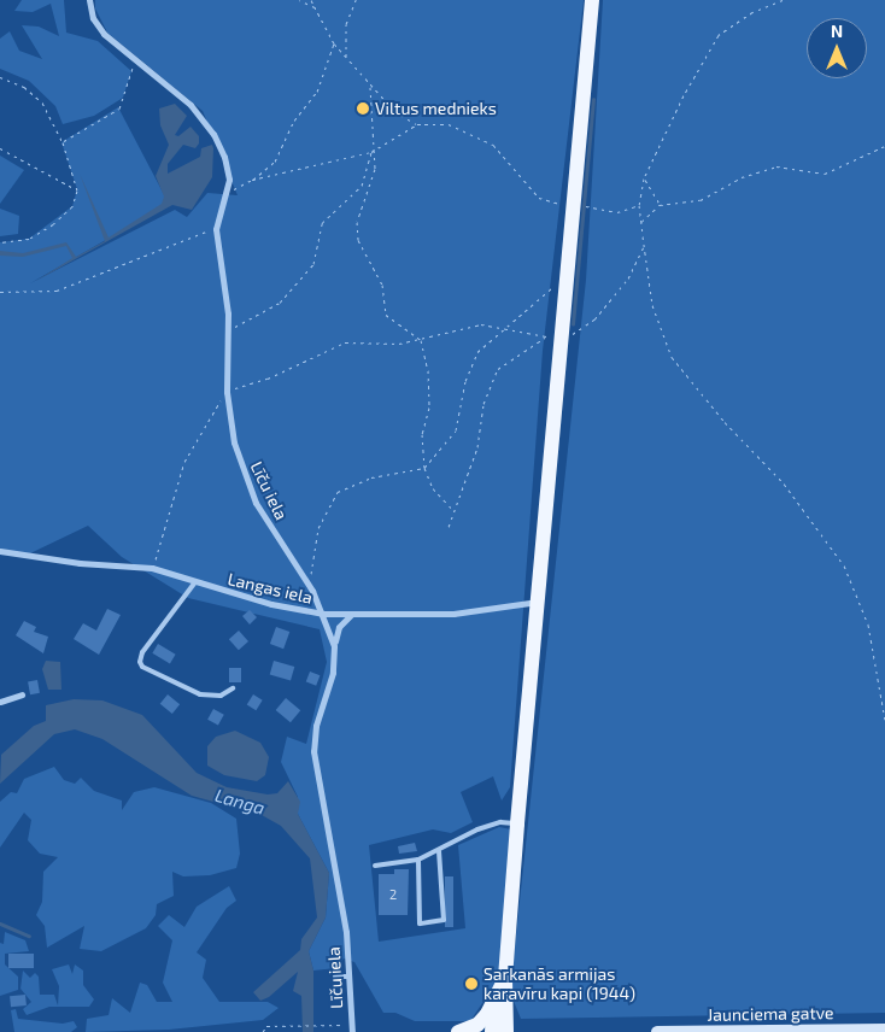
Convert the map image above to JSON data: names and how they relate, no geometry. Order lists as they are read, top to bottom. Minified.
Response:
{"streets":{"main road":["Jaunciema gatve"],"street":["Līču iela","Langas iela"]},"crossings":[["Līču iela","Langas iela"]],"water":["Langa"],"places":["Viltus mednieks","Sarkanās armijas karavīru kapi (1944)"],"house_numbers":["2"],"north":"top"}
